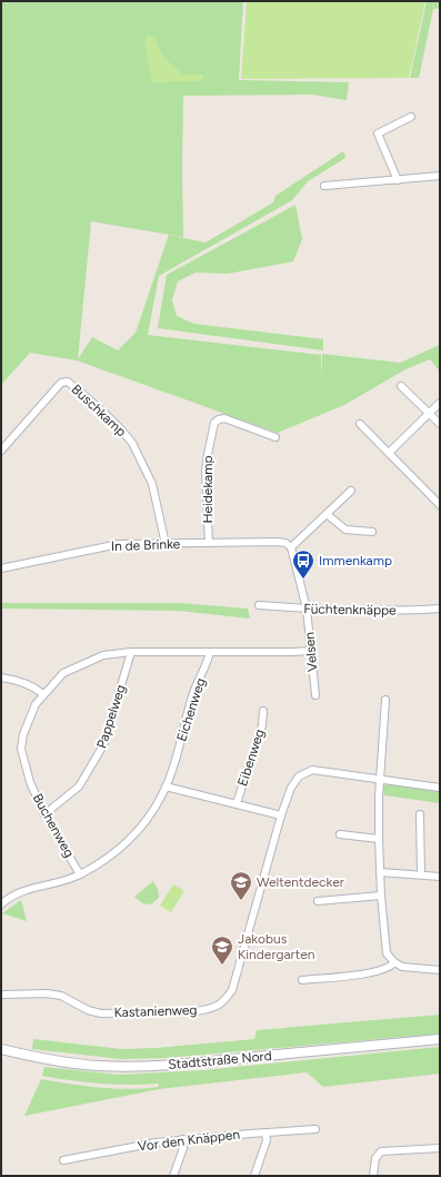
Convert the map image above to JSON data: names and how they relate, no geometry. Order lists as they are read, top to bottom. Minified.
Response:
{"streets":{"main road":["Stadtstraße Nord"],"street":["Buschkamp","Heidekamp","In de Brinke","Füchtenknäppe","Velsen","Eichenweg","Pappelweg","Eibenweg","Buchenweg","Kastanienweg","Vor den Knäppen"]},"crossings":[["Buschkamp","In de Brinke"],["Heidekamp","In de Brinke"],["Füchtenknäppe","Velsen"],["Eichenweg","Buchenweg"],["Pappelweg","Buchenweg"]],"places":{"bus stop":["Immenkamp"],"school or university":["Weltentdecker","Jakobus Kindergarten"]}}
